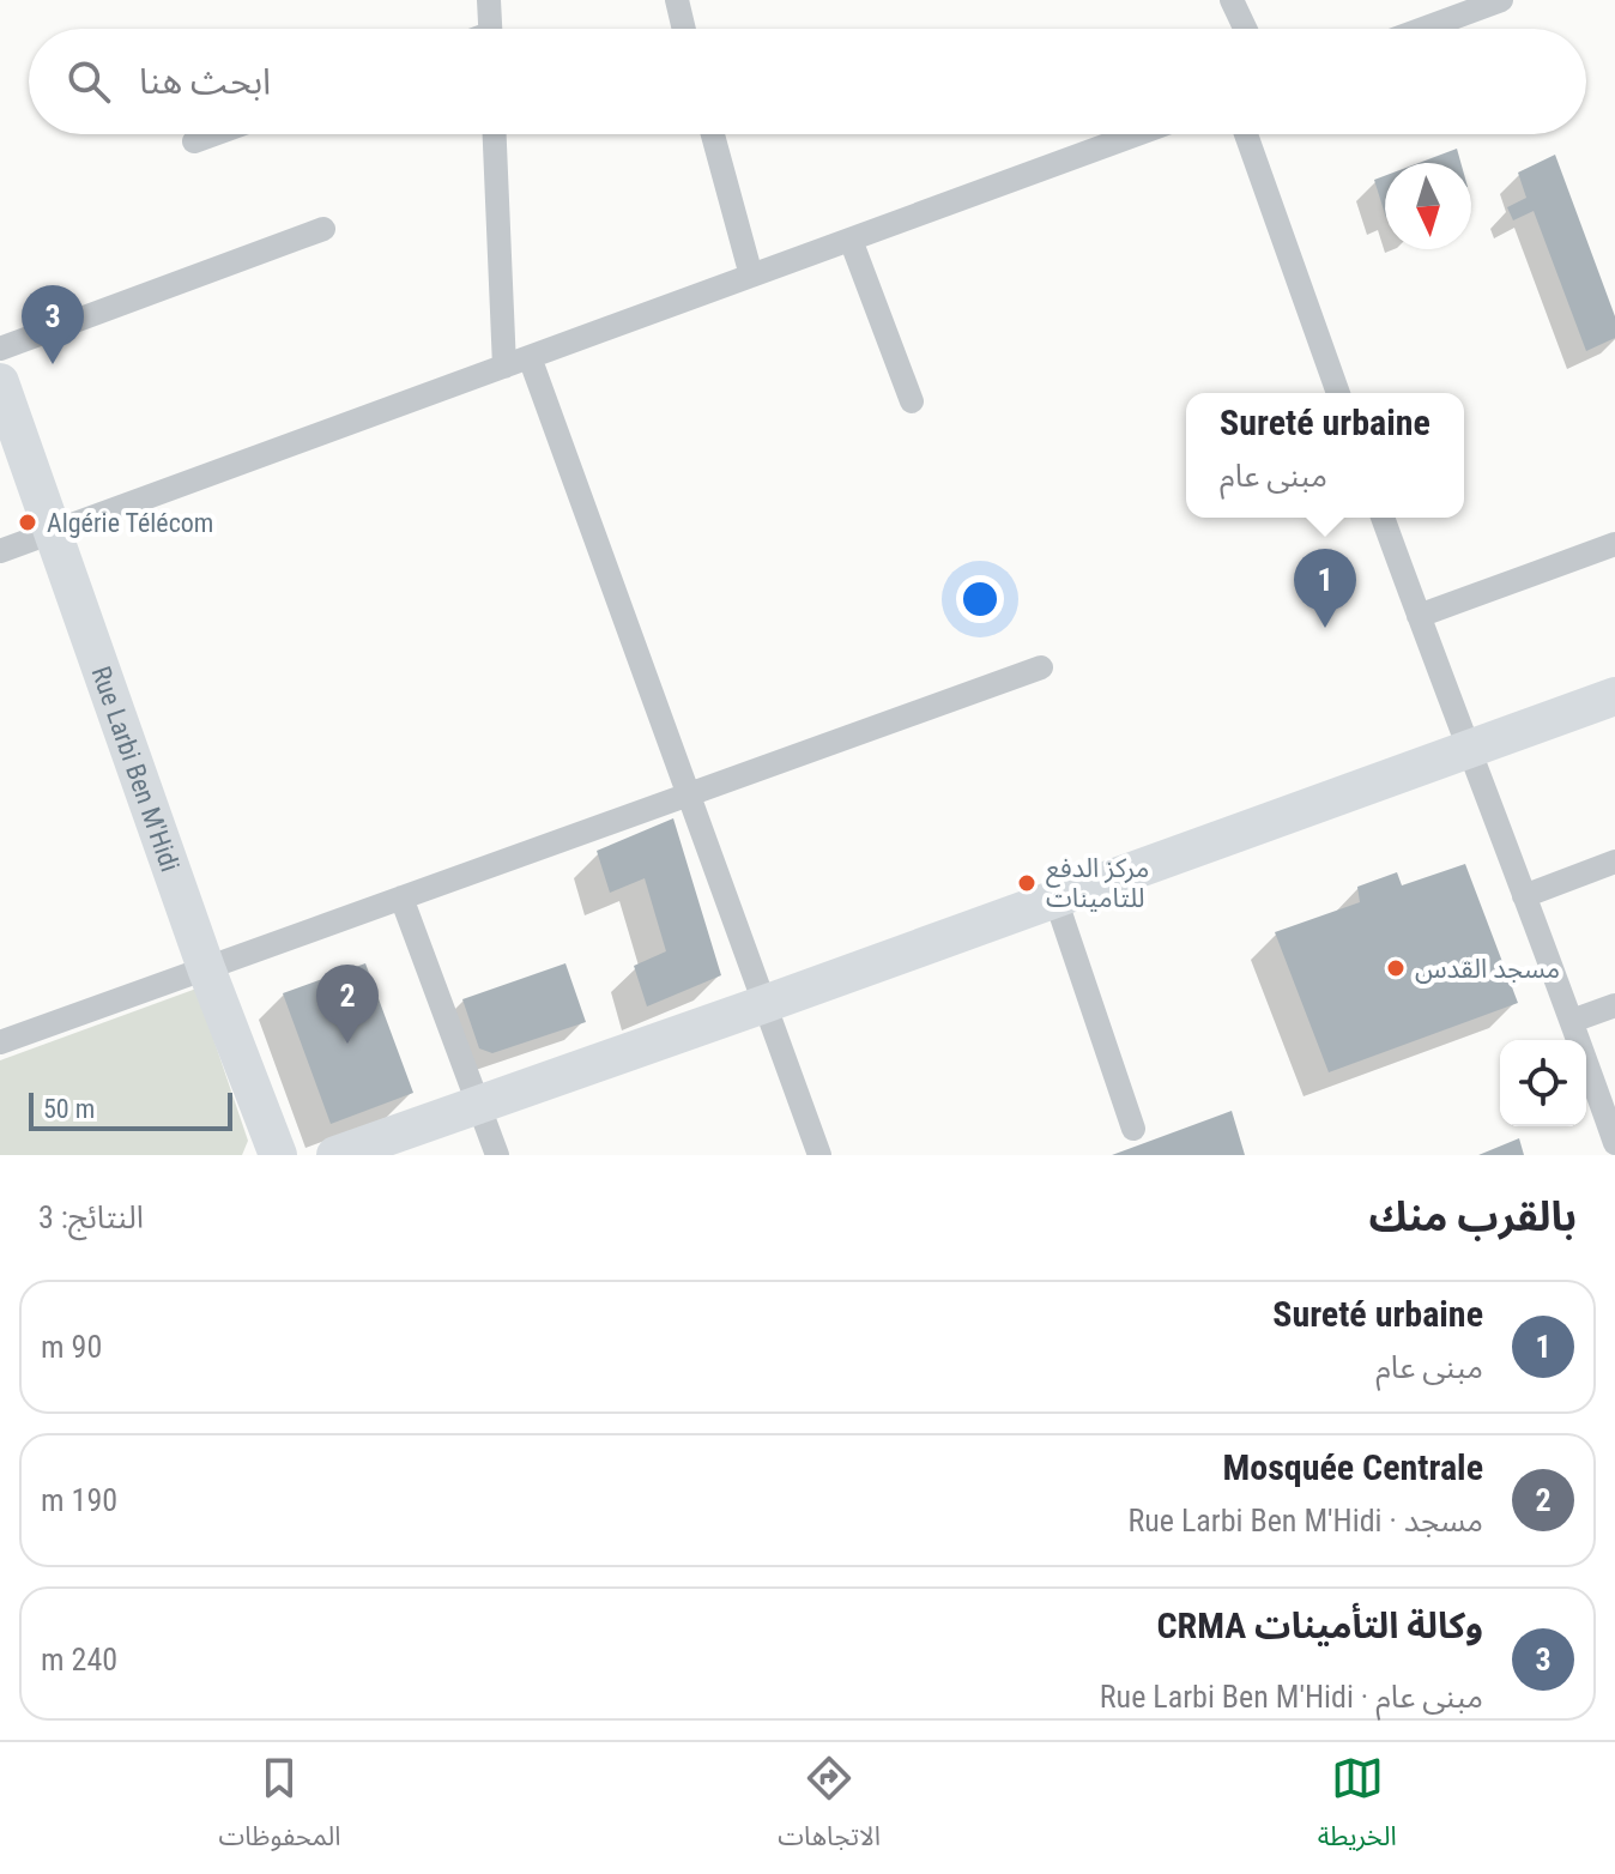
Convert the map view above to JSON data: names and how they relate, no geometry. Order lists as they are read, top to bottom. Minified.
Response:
{"streets":{"main road":["Rue Larbi Ben M'Hidi"]},"places":["Algérie Télécom","مركز الدفع للتامينات","مسجد القدس"],"scale_bar":"50 m","north":"bottom","page":{"search":"ابحث هنا","pins":["3","1","2"],"popup":["Sureté urbaine","مبنى عام"],"scale":"50 m","heading":["بالقرب منك","النتائج: 3"],"list":[{"mark":"1","name":"Sureté urbaine","note":"مبنى عام","value":"90 m"},{"mark":"2","name":"Mosquée Centrale","note":"مسجد · Rue Larbi Ben M'Hidi","value":"190 m"},{"mark":"3","name":"وكالة التأمينات CRMA","note":"مبنى عام · Rue Larbi Ben M'Hidi","value":"240 m"}],"nav":["الخريطة","الاتجاهات","المحفوظات"]}}
